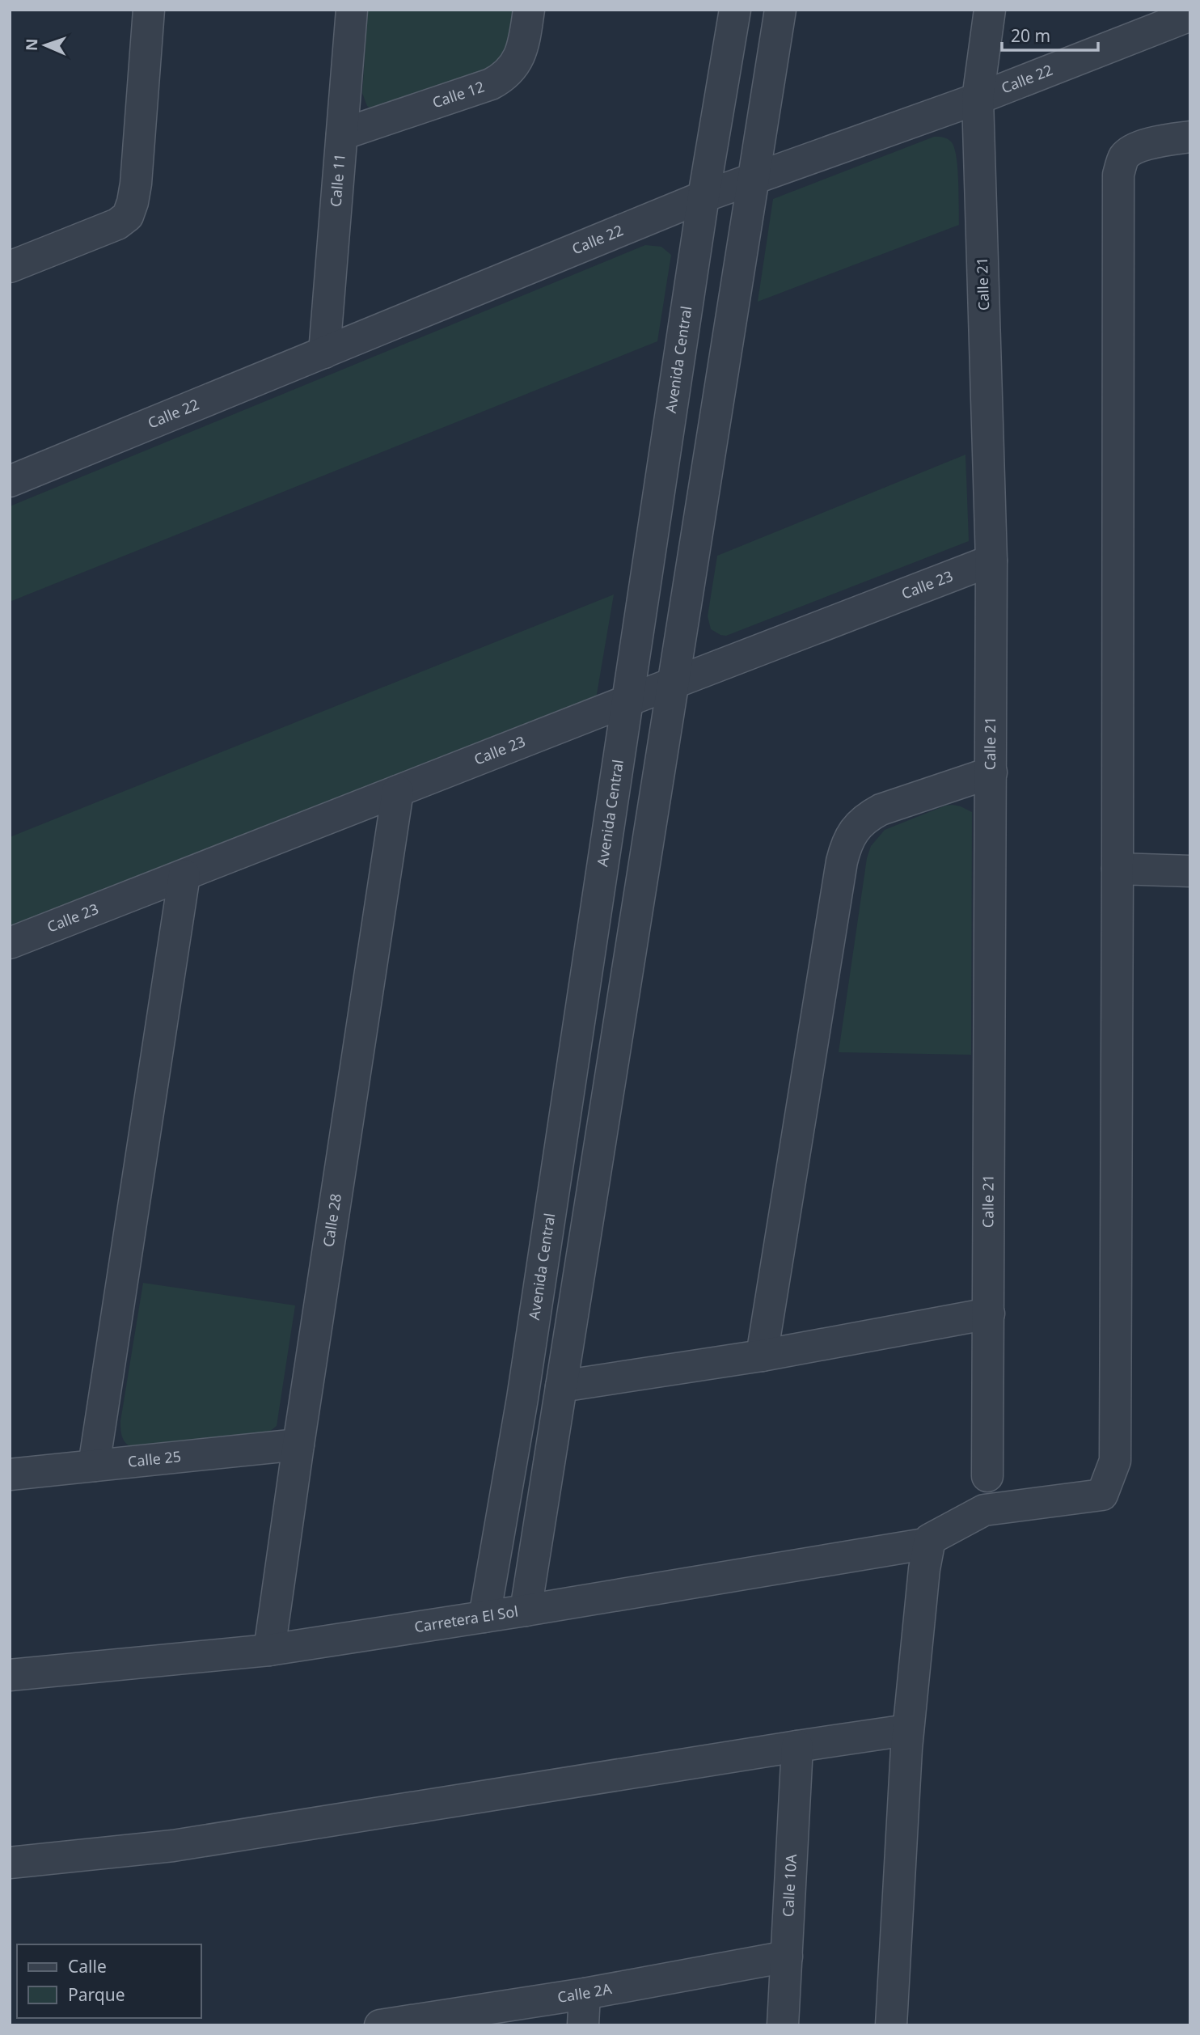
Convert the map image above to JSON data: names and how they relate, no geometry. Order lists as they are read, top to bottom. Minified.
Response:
{"streets":{"street":["Calle 22","Calle 12","Calle 11","Calle 21","Avenida Central","Calle 23","Calle 28","Calle 25","Carretera El Sol","Calle 10A","Calle 2A"]},"crossings":[["Calle 22","Calle 11"],["Calle 22","Calle 21"],["Calle 22","Avenida Central"],["Calle 12","Calle 11"],["Calle 21","Calle 23"],["Avenida Central","Calle 23"],["Avenida Central","Carretera El Sol"],["Calle 23","Calle 28"],["Calle 28","Calle 25"],["Calle 28","Carretera El Sol"],["Calle 10A","Calle 2A"]],"legend":["Calle","Parque"],"scale_bar":"20 m","north":"left"}
